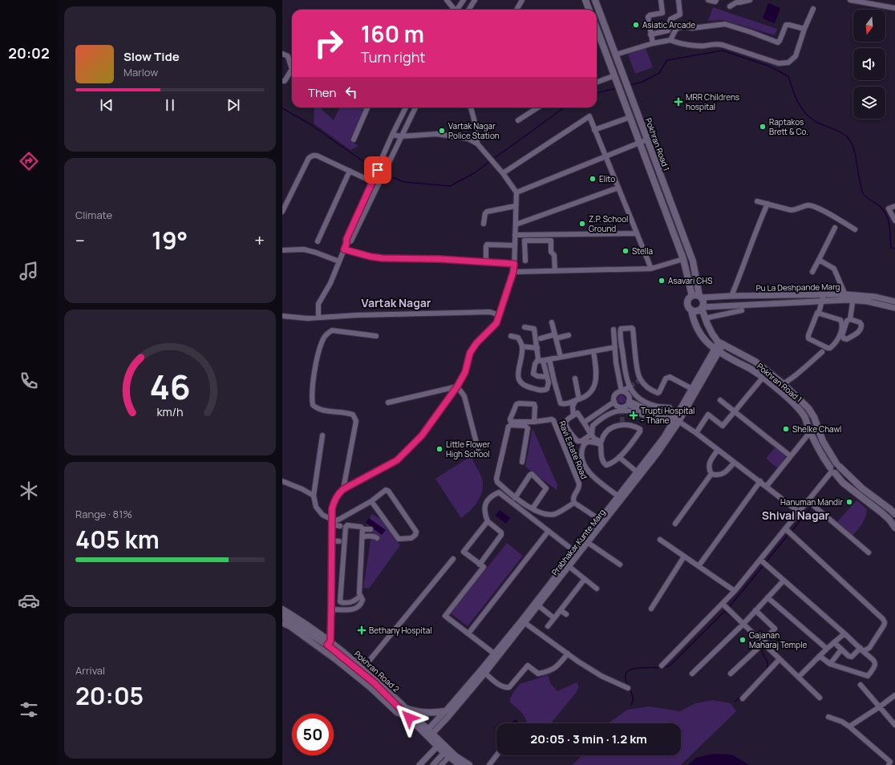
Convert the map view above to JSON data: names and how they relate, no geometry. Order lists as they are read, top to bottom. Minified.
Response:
{"streets":{"main road":["Pokhran Road 1","Pokhran Road 2"],"street":["Pu La Deshpande Marg","Ravi Estate Road","Prabhakar Kunte Marg"]},"crossings":[["Pokhran Road 1","Pu La Deshpande Marg"],["Pokhran Road 1","Prabhakar Kunte Marg"],["Prabhakar Kunte Marg","Pokhran Road 2"]],"districts":["Vartak Nagar","Shivai Nagar"],"places":{"other":["Asiatic Arcade","Raptakos Brett & Co.","Vartak Nagar Police Station","Elito","Z.P. School Ground","Stella","Asavari CHS","Shelke Chawl","Little Flower High School","Hanuman Mandir","Gajanan Maharaj Temple"],"health":["MRR Childrens hospital","Trupti Hospital - Thane","Bethany Hospital"]},"north":"bottom","page":{"tabs":"20:02","turn":["160 m","Turn right"],"song":["Slow Tide","Marlow"],"then":"Then","tile":["Climate",["Range · 81%","405 km"],["Arrival","20:05"]],"heat":["−","19°","+"],"limit":"50","trip":"20:05 · 3 min · 1.2 km","gauge":["46","km/h"]}}
